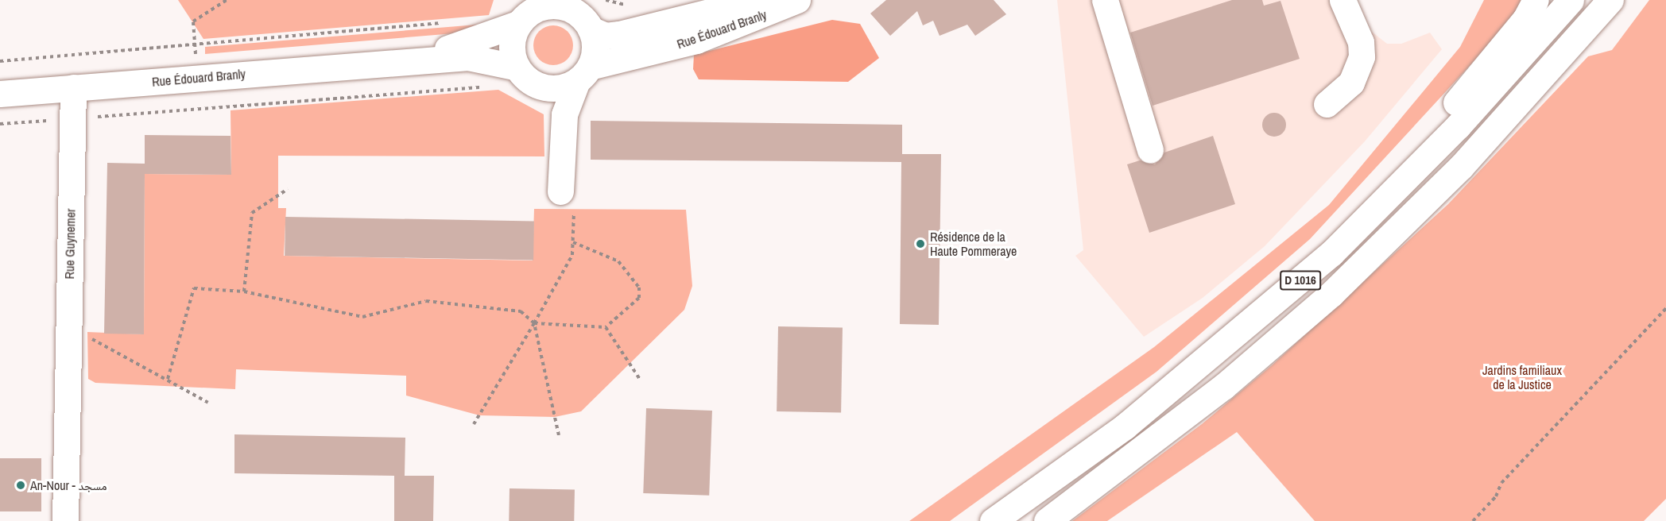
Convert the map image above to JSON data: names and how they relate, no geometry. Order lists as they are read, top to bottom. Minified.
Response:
{"streets":{"main road":["Rue Édouard Branly","Rue Guynemer","D 1016"]},"crossings":[["Rue Édouard Branly","Rue Guynemer"]],"parks":["Jardins familiaux de la Justice"],"places":["Résidence de la Haute Pommeraye","An-Nour - مسجد"]}
